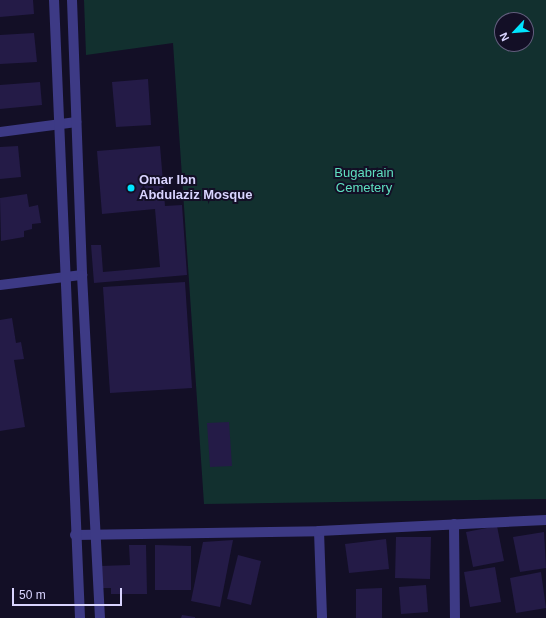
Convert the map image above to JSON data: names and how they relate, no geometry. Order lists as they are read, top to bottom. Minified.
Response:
{"parks":["Bugabrain Cemetery"],"places":["Omar Ibn Abdulaziz Mosque"],"scale_bar":"50 m","north":"bottom left"}
